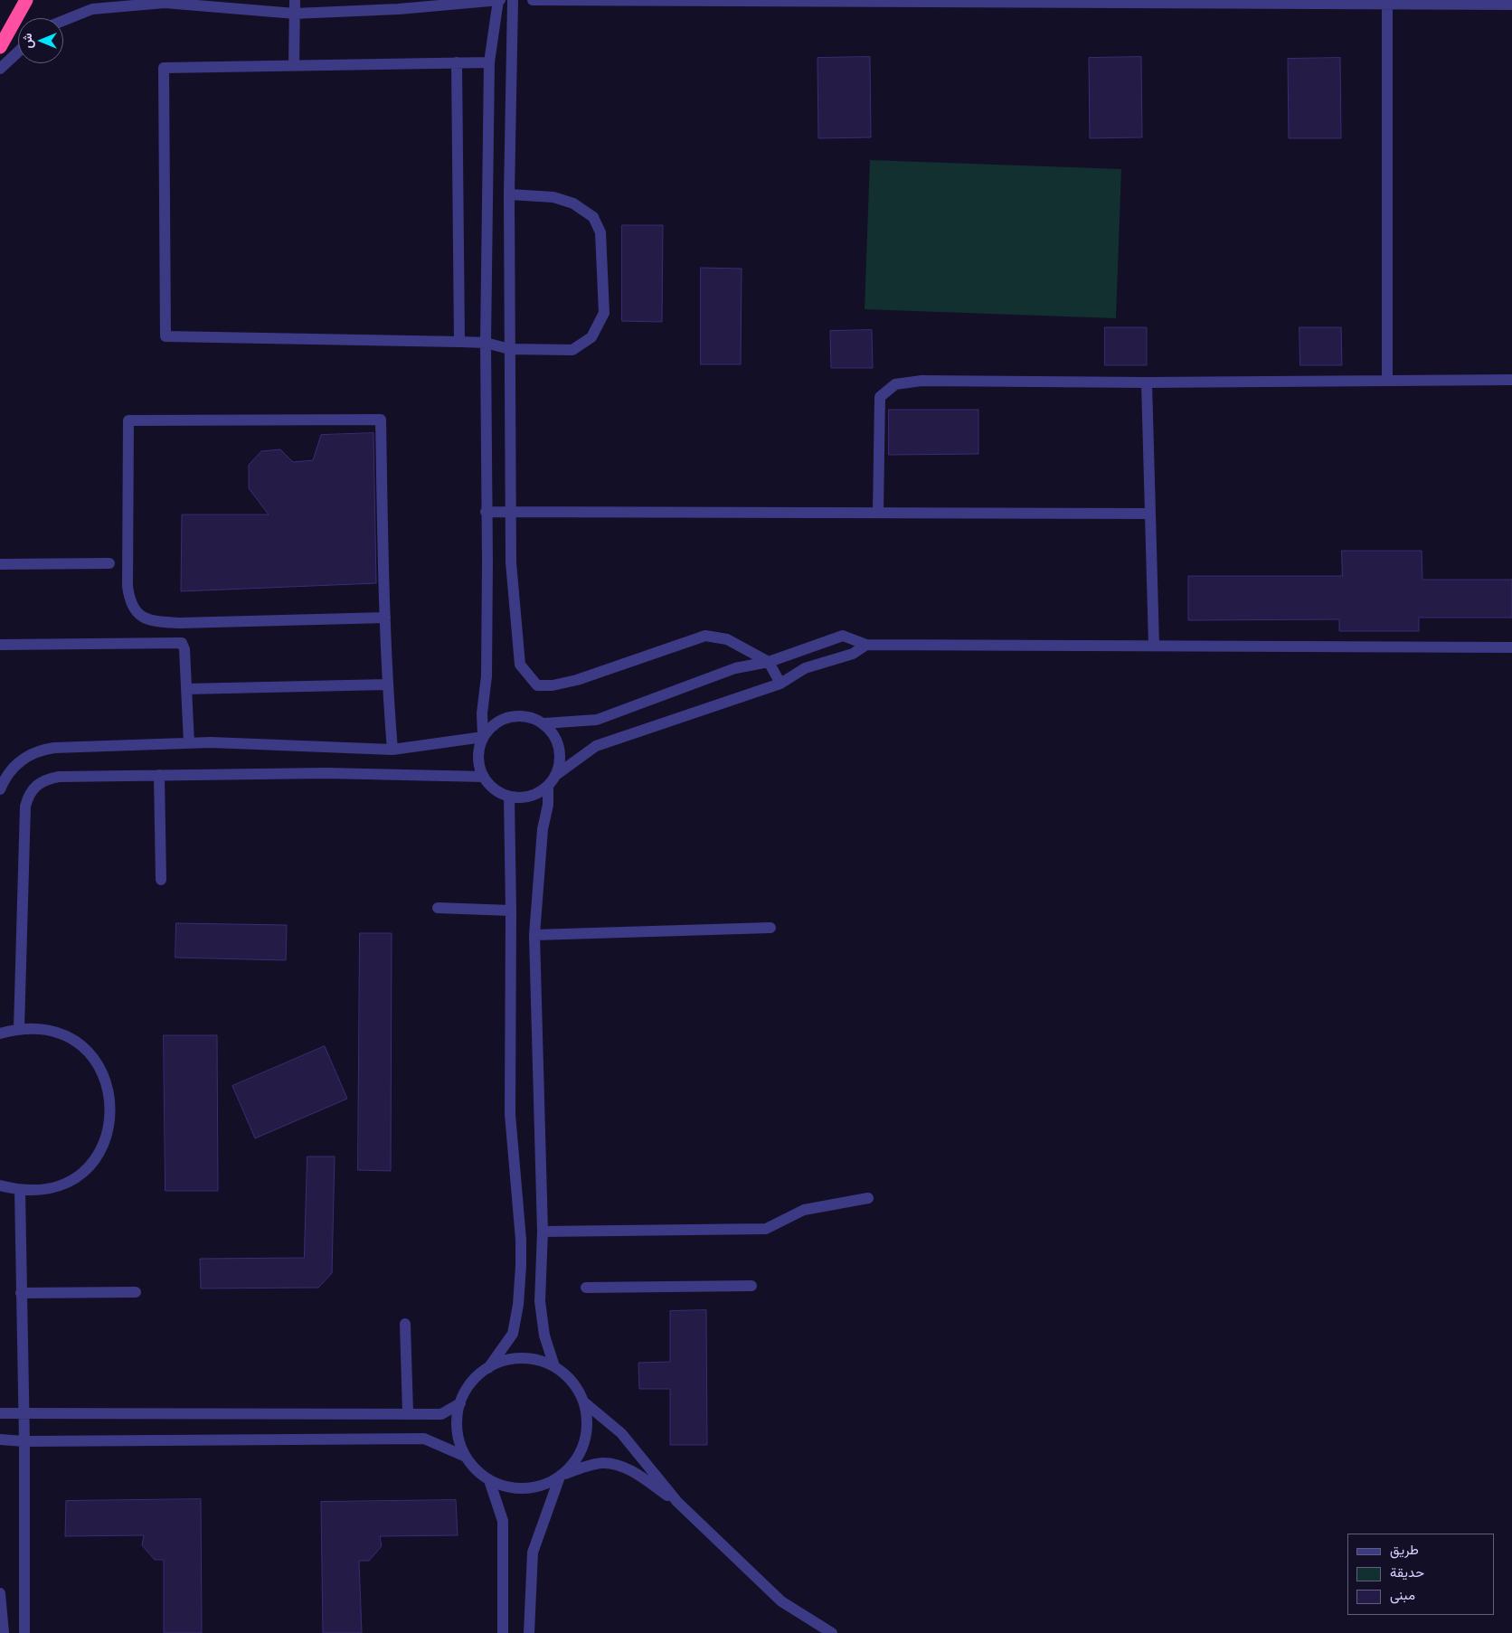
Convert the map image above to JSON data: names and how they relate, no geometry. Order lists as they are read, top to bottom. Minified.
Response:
{"legend":["طريق","حديقة","مبنى"],"north":"left"}
